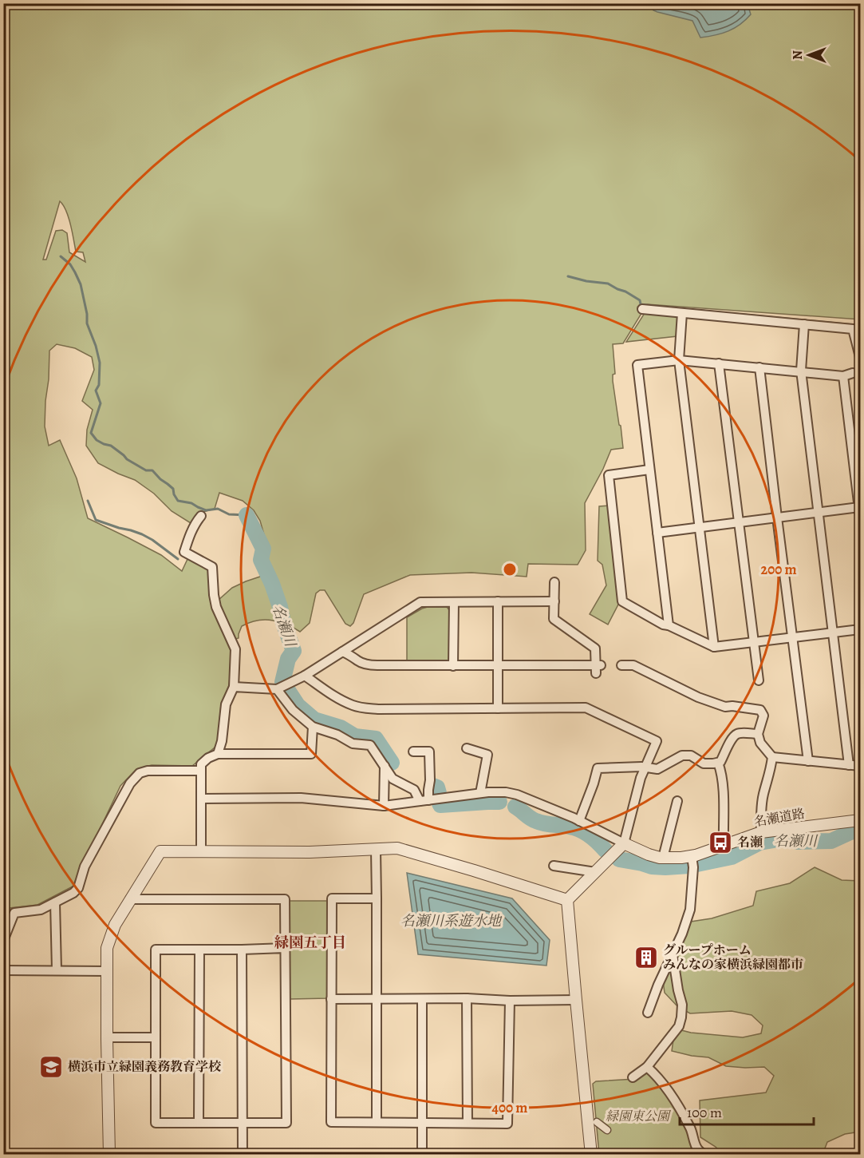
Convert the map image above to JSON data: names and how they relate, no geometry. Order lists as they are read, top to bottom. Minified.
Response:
{"streets":{"street":["名瀬道路"]},"districts":["緑園五丁目"],"water":["名瀬川","名瀬川系遊水地"],"parks":["緑園東公園"],"places":{"bus stop":["名瀬"],"building":["グループホーム みんなの家横浜緑園都市"],"school or university":["横浜市立緑園義務教育学校"]},"scale_bar":"100 m","north":"left","rings":["200 m","400 m"]}
